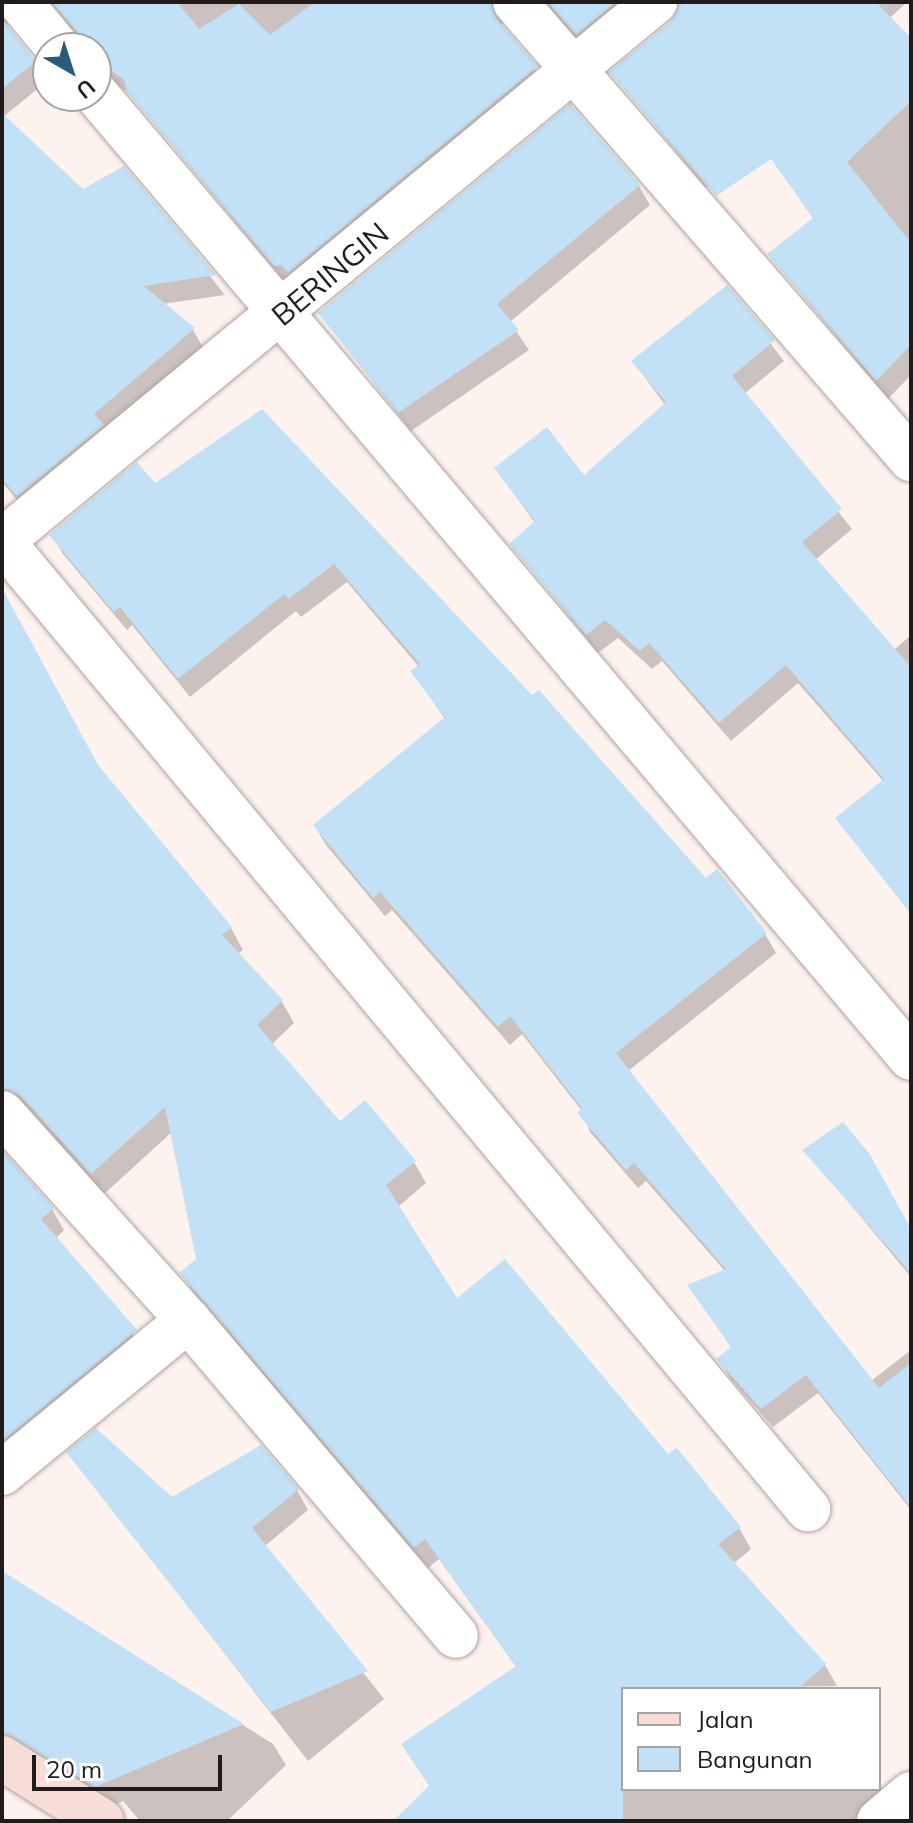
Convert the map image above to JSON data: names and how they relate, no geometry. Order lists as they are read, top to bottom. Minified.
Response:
{"streets":{"street":["BERINGIN"]},"legend":["Jalan","Bangunan"],"scale_bar":"20 m","north":"bottom right"}
